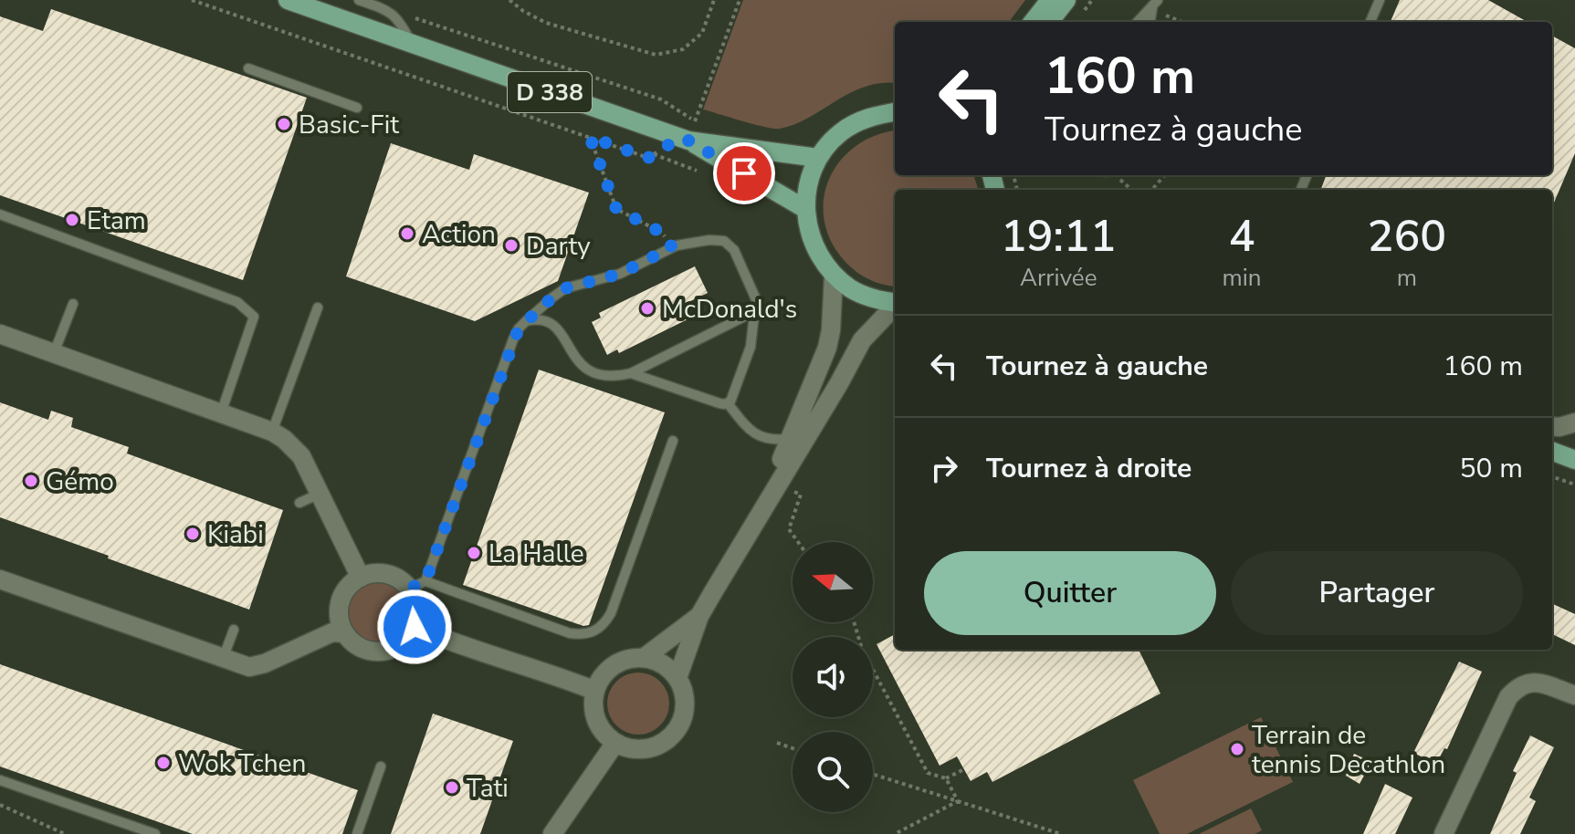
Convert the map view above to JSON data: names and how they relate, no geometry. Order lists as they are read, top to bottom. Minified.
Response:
{"streets":{"main road":["D 338"]},"places":["Basic-Fit","Etam","Action","Darty","McDonald's","Gémo","Kiabi","La Halle","Terrain de tennis Decathlon","Wok Tchen","Tati"],"north":"left","page":{"turn":["160 m","Tournez à gauche"],"eta":["19:11","Arrivée","4","min","260","m"],"list":[{"name":"Tournez à gauche","value":"160 m"},{"name":"Tournez à droite","value":"50 m"}],"buttons":["Quitter","Partager"]}}
